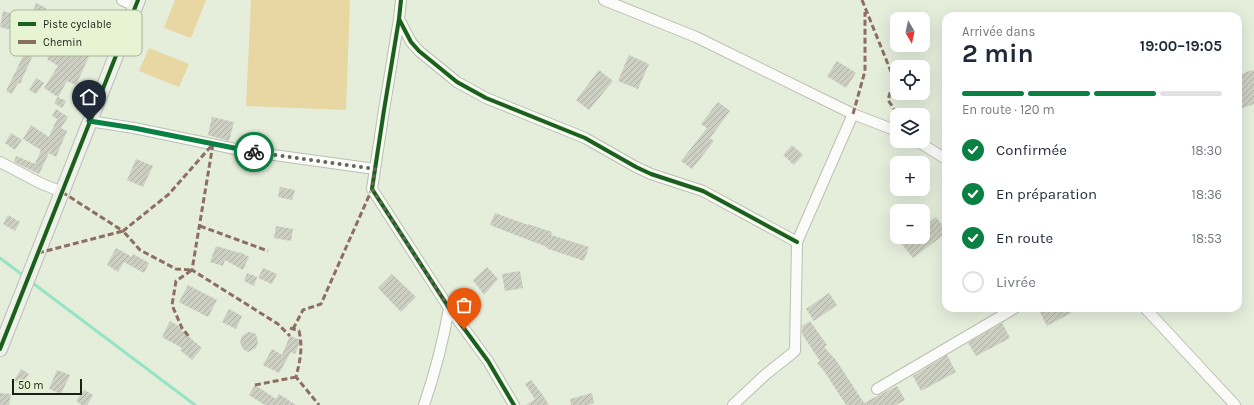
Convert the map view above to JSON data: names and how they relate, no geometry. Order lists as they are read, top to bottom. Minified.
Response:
{"legend":["Piste cyclable","Chemin"],"scale_bar":"50 m","north":"bottom","page":{"map_buttons":["+","−"],"heading":["2 min","Arrivée dans","19:00–19:05"],"bar":"En route · 120 m","list":[["Confirmée","18:30"],["En préparation","18:36"],["En route","18:53"],"Livrée"],"scale":"50 m"}}
